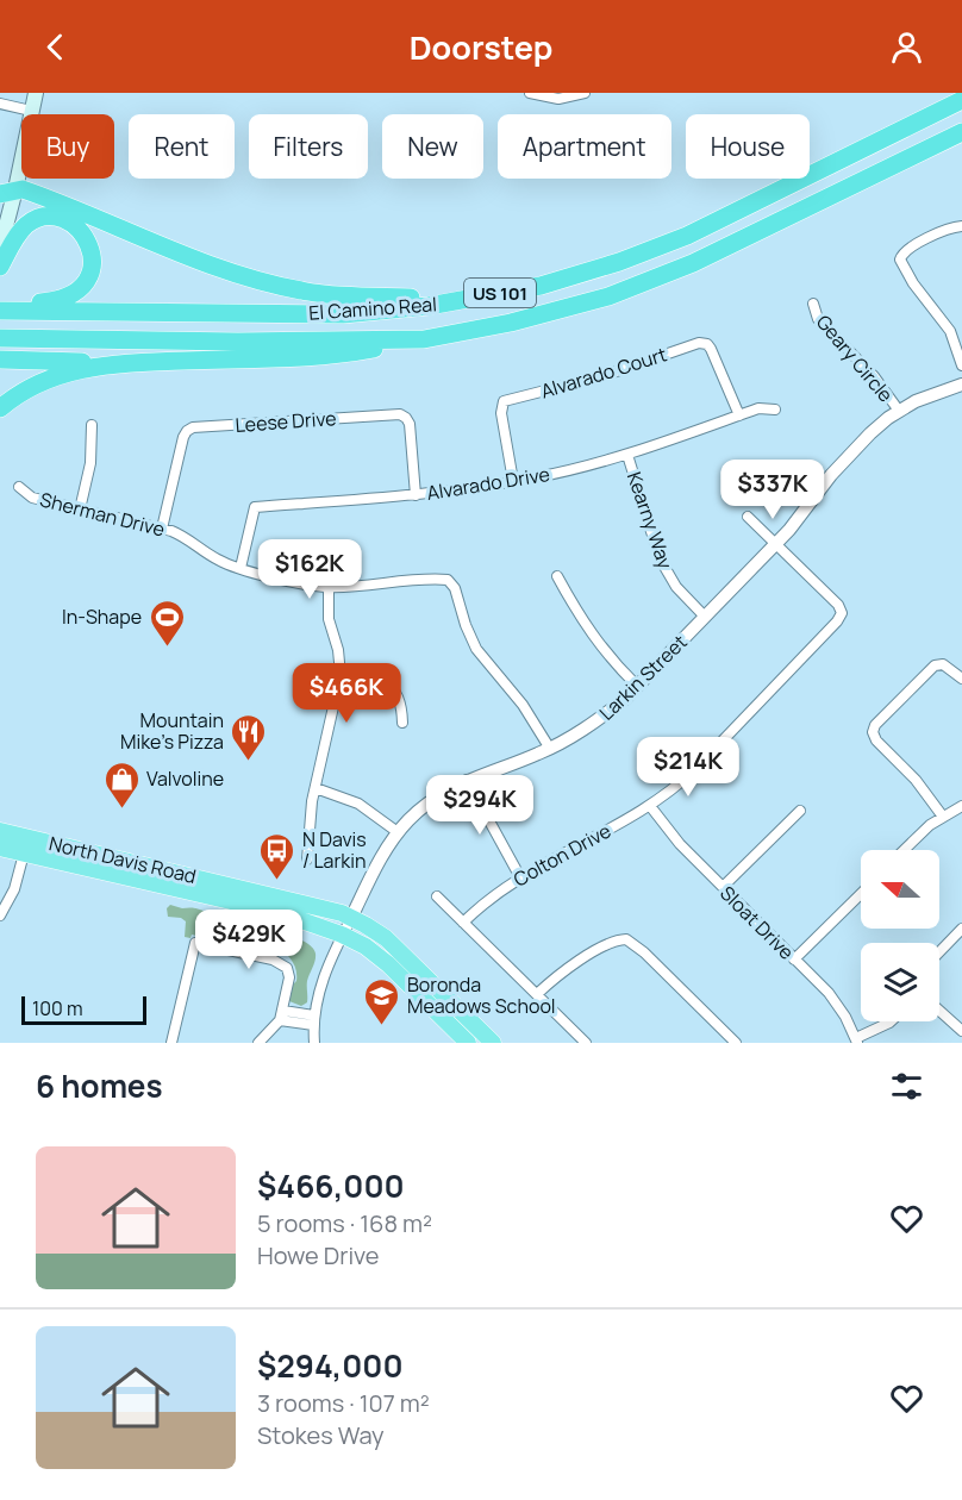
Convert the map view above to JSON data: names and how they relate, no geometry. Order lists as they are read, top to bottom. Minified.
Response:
{"streets":{"highway":["US 101","El Camino Real","North Davis Road"],"street":["Geary Circle","Alvarado Court","Leese Drive","Alvarado Drive","Sherman Drive","Kearny Way","Larkin Street","Colton Drive","Sloat Drive"]},"crossings":[["Geary Circle","Larkin Street"],["Alvarado Court","Alvarado Drive"],["Leese Drive","Alvarado Drive"],["Leese Drive","Sherman Drive"],["Alvarado Drive","Sherman Drive"],["Alvarado Drive","Kearny Way"],["Sherman Drive","Larkin Street"],["Kearny Way","Larkin Street"],["Larkin Street","Colton Drive"],["Larkin Street","North Davis Road"],["Colton Drive","Sloat Drive"]],"places":{"sports":["In-Shape"],"restaurant":["Mountain Mike's Pizza"],"shop":["Valvoline"],"bus stop":["N Davis / Larkin"],"school or university":["Boronda Meadows School"]},"scale_bar":"100 m","north":"left","page":{"header":"Doorstep","chip":["Buy","Rent","Filters","New","Apartment","House"],"price":["$337K","$162K","$466K","$214K","$294K","$429K"],"scale":"100 m","heading":"6 homes","list":[{"name":"$466,000","note":"5 rooms · 168 m² · Howe Drive"},{"name":"$294,000","note":"3 rooms · 107 m² · Stokes Way"}]}}
